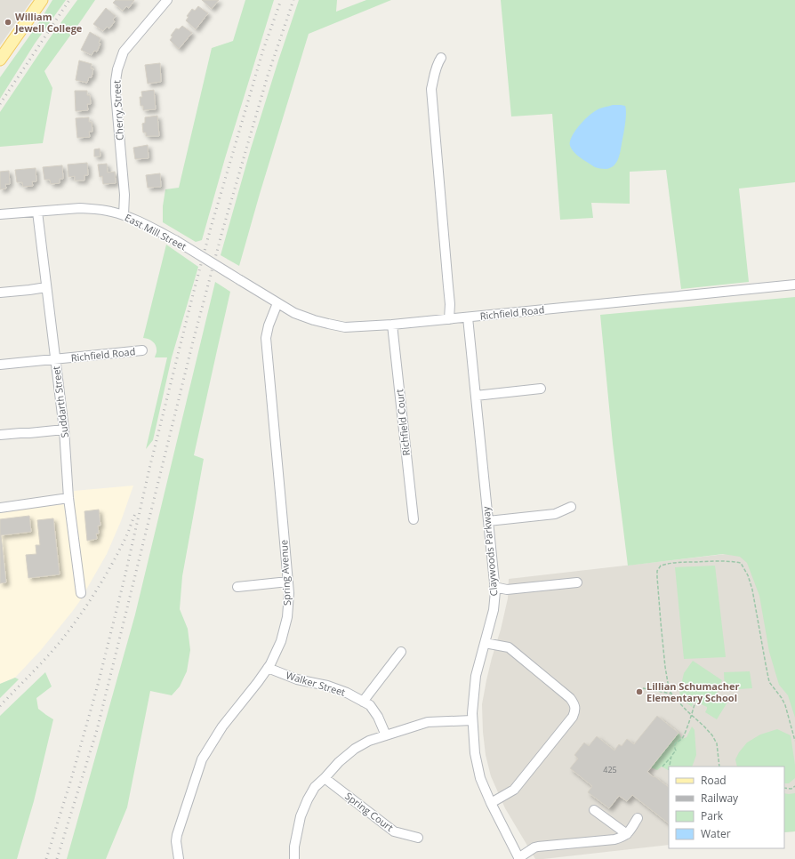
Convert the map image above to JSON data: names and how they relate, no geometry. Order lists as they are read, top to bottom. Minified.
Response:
{"streets":{"street":["Cherry Street","East Mill Street","Richfield Road","Suddarth Street","Richfield Court","Claywoods Parkway","Spring Avenue","Walker Street","Spring Court"]},"crossings":[["Cherry Street","East Mill Street"],["East Mill Street","Richfield Road"],["East Mill Street","Suddarth Street"],["Richfield Road","Suddarth Street"],["Richfield Road","Richfield Court"],["Richfield Road","Claywoods Parkway"],["Richfield Road","Spring Avenue"],["Spring Avenue","Walker Street"]],"places":["William Jewell College","Lillian Schumacher Elementary School"],"house_numbers":["425"],"legend":["Road","Railway","Park","Water"]}
